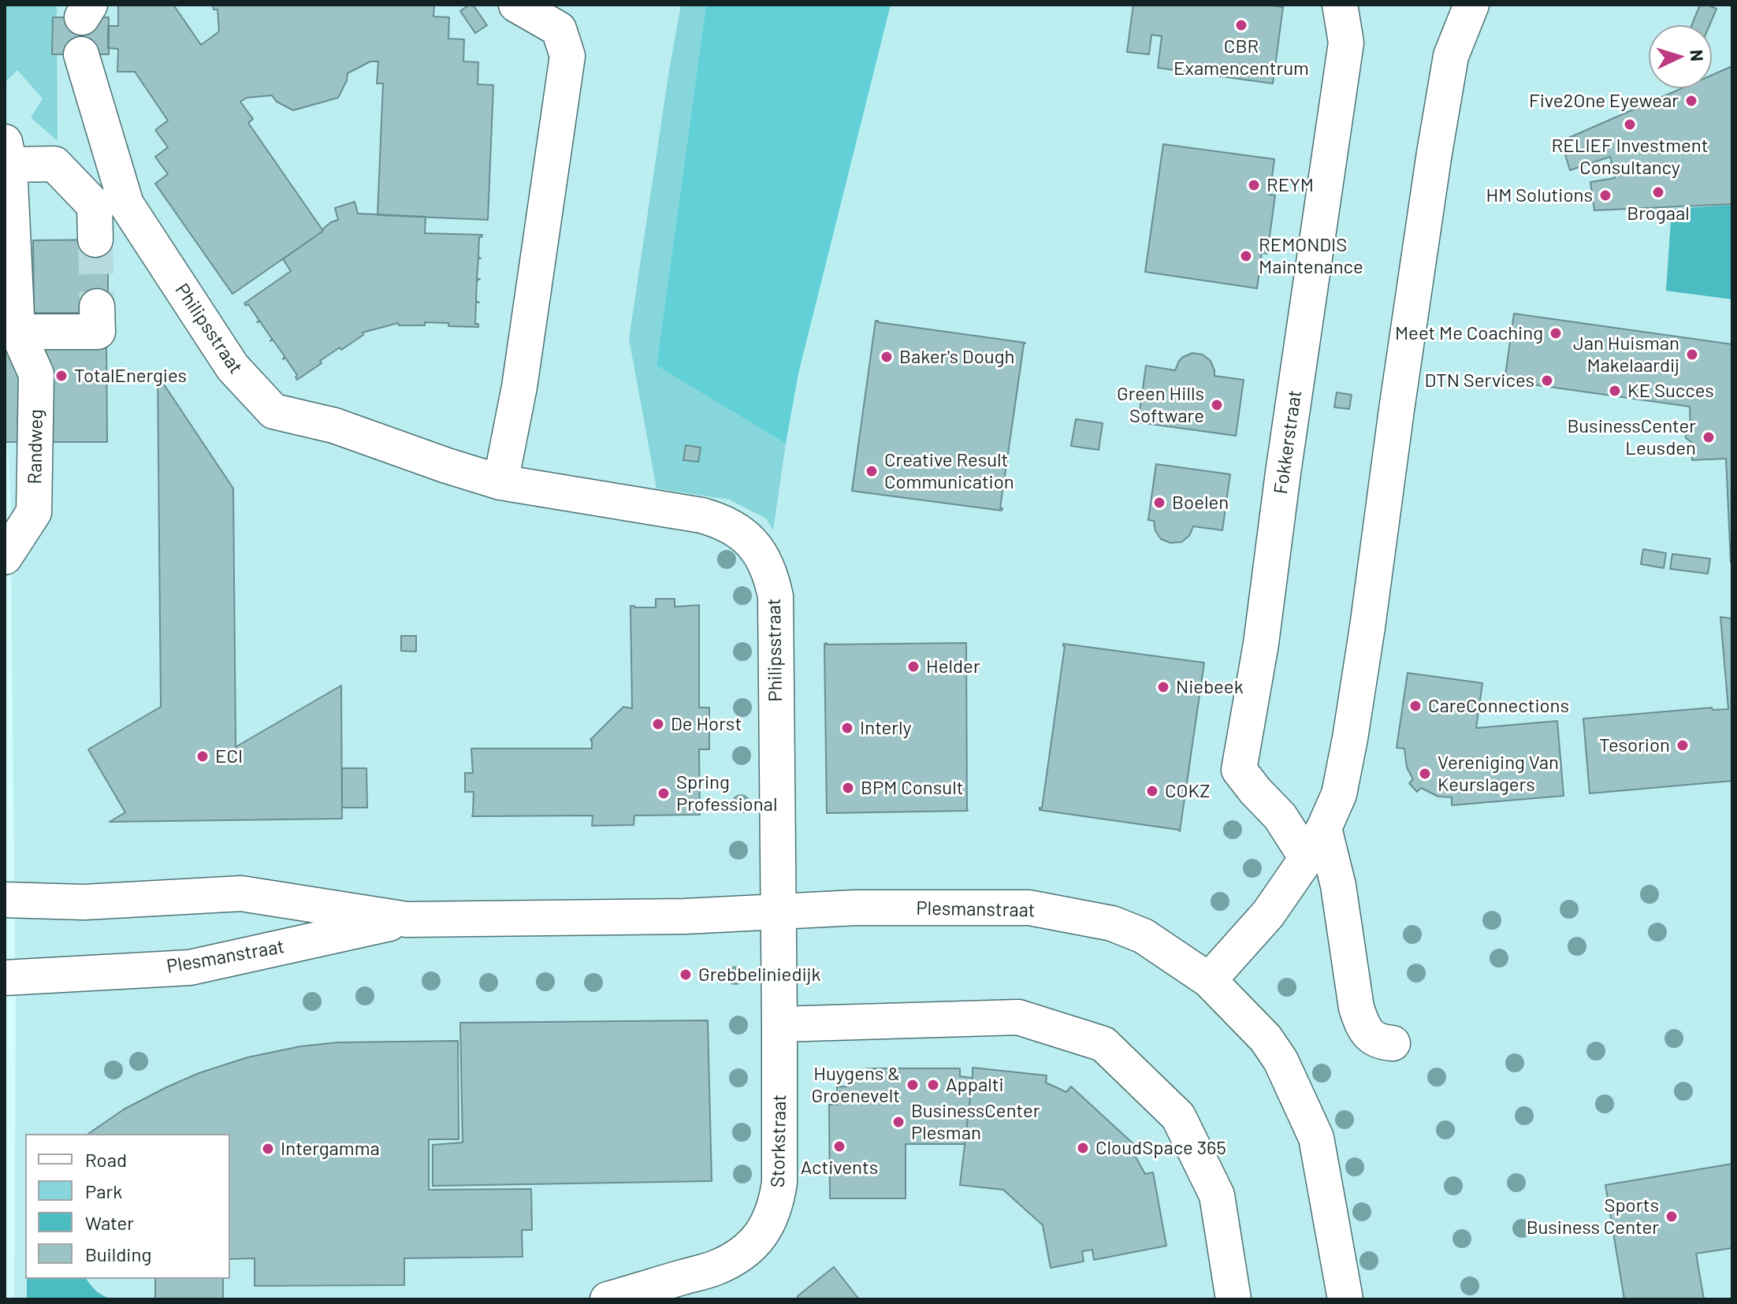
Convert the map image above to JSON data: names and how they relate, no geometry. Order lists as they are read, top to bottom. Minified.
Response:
{"streets":{"street":["Philipsstraat","Fokkerstraat","Randweg","Plesmanstraat","Storkstraat"]},"crossings":[["Philipsstraat","Plesmanstraat"],["Philipsstraat","Storkstraat"],["Plesmanstraat","Storkstraat"]],"places":["CBR Examencentrum","Five2One Eyewear","RELIEF Investment Consultancy","REYM","Brogaal","HM Solutions","REMONDIS Maintenance","Meet Me Coaching","Jan Huisman Makelaardij","Baker's Dough","TotalEnergies","DTN Services","KE Succes","Green Hills Software","BusinessCenter Leusden","Creative Result Communication","Boelen","Helder","Niebeek","CareConnections","De Horst","Interly","Tesorion","ECI","Vereniging Van Keurslagers","BPM Consult","COKZ","Spring Professional","Grebbeliniedijk","Huygens & Groenevelt","Appalti","BusinessCenter Plesman","Activents","CloudSpace 365","Intergamma","Sports Business Center"],"legend":["Road","Park","Water","Building"],"north":"right"}
